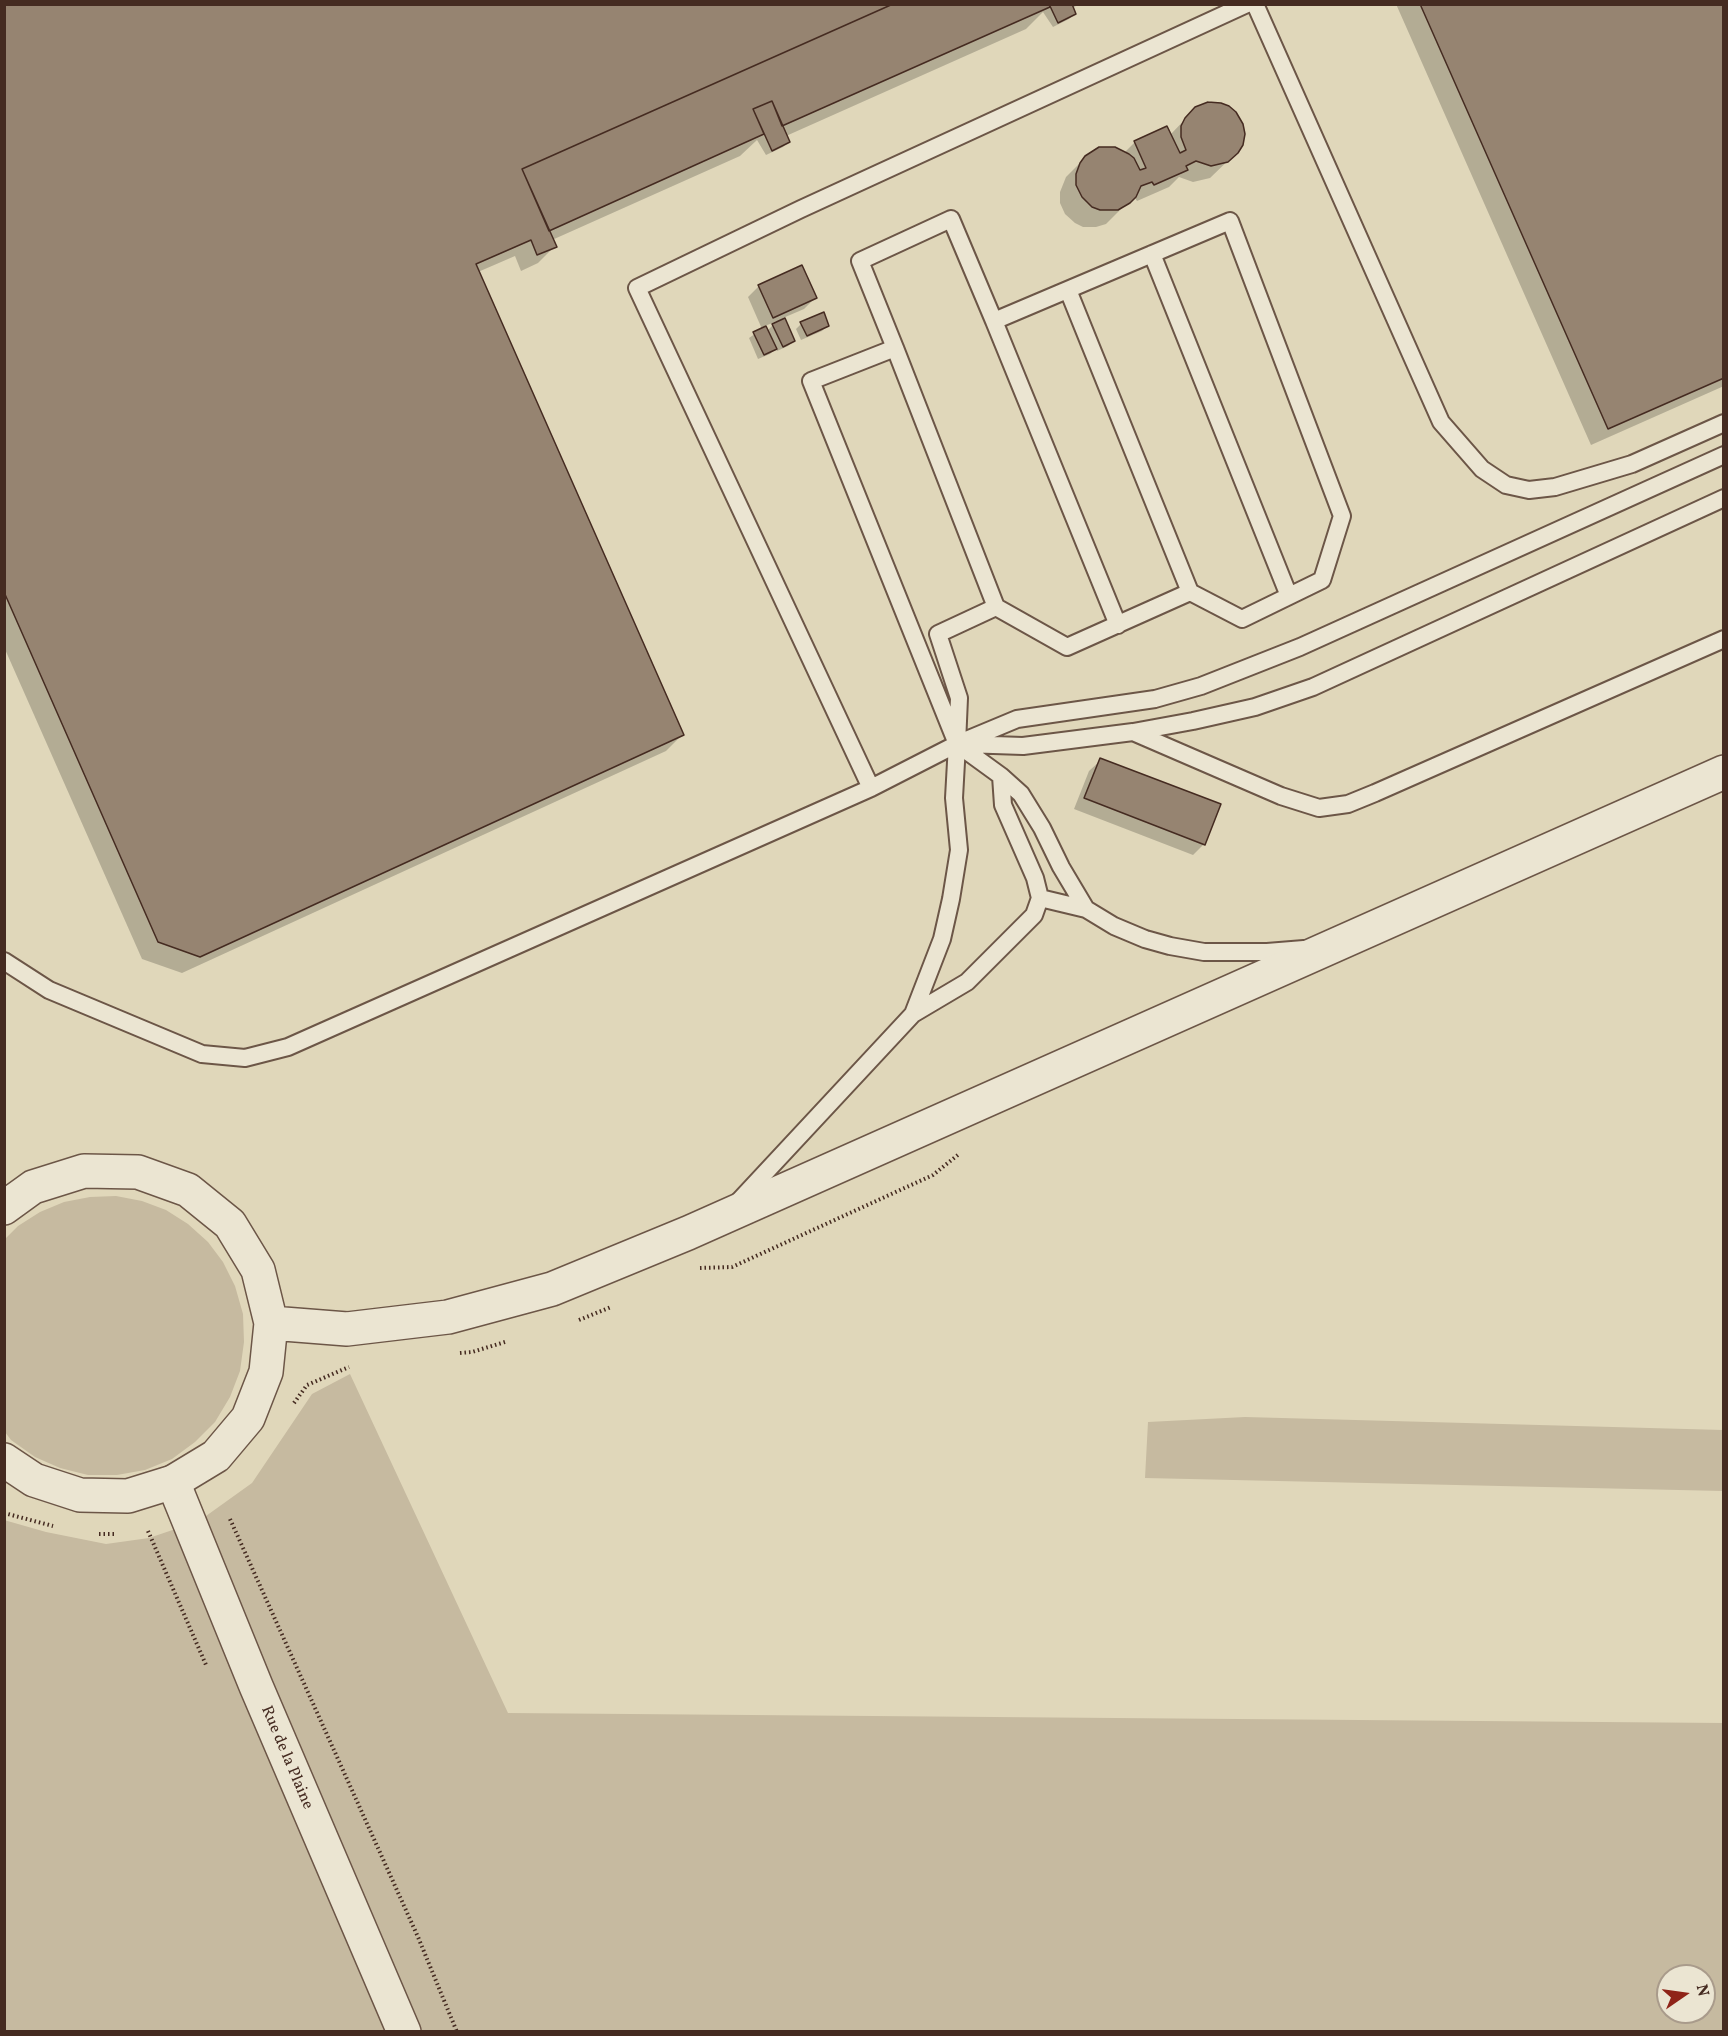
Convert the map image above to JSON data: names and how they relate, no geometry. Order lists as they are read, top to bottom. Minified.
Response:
{"streets":{"street":["Rue de la Plaine"]},"north":"right"}
